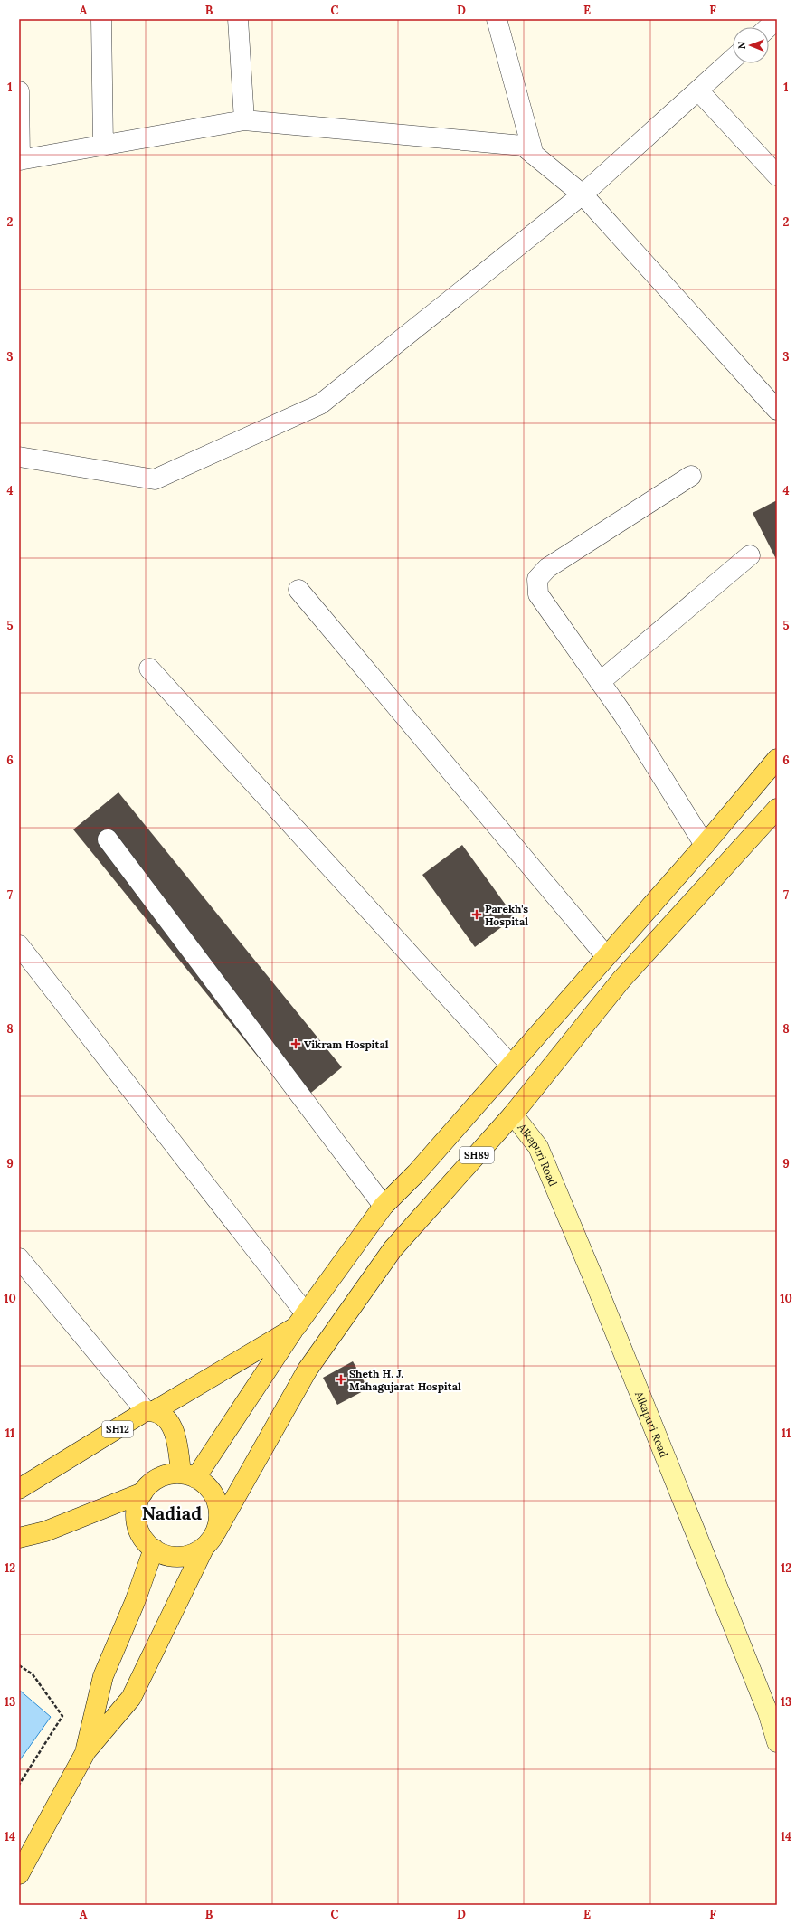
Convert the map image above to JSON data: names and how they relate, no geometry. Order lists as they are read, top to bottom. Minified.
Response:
{"streets":{"main road":["SH89","SH12"],"street":["Alkapuri Road"]},"crossings":[["SH89","Alkapuri Road"],["SH89","SH12"]],"districts":["Nadiad"],"places":{"health":["Parekh's Hospital","Vikram Hospital","Sheth H. J. Mahagujarat Hospital"]},"north":"left","grid":{"columns":["A","B","C","D","E","F"],"rows":["1","2","3","4","5","6","7","8","9","10","11","12","13","14"]}}
